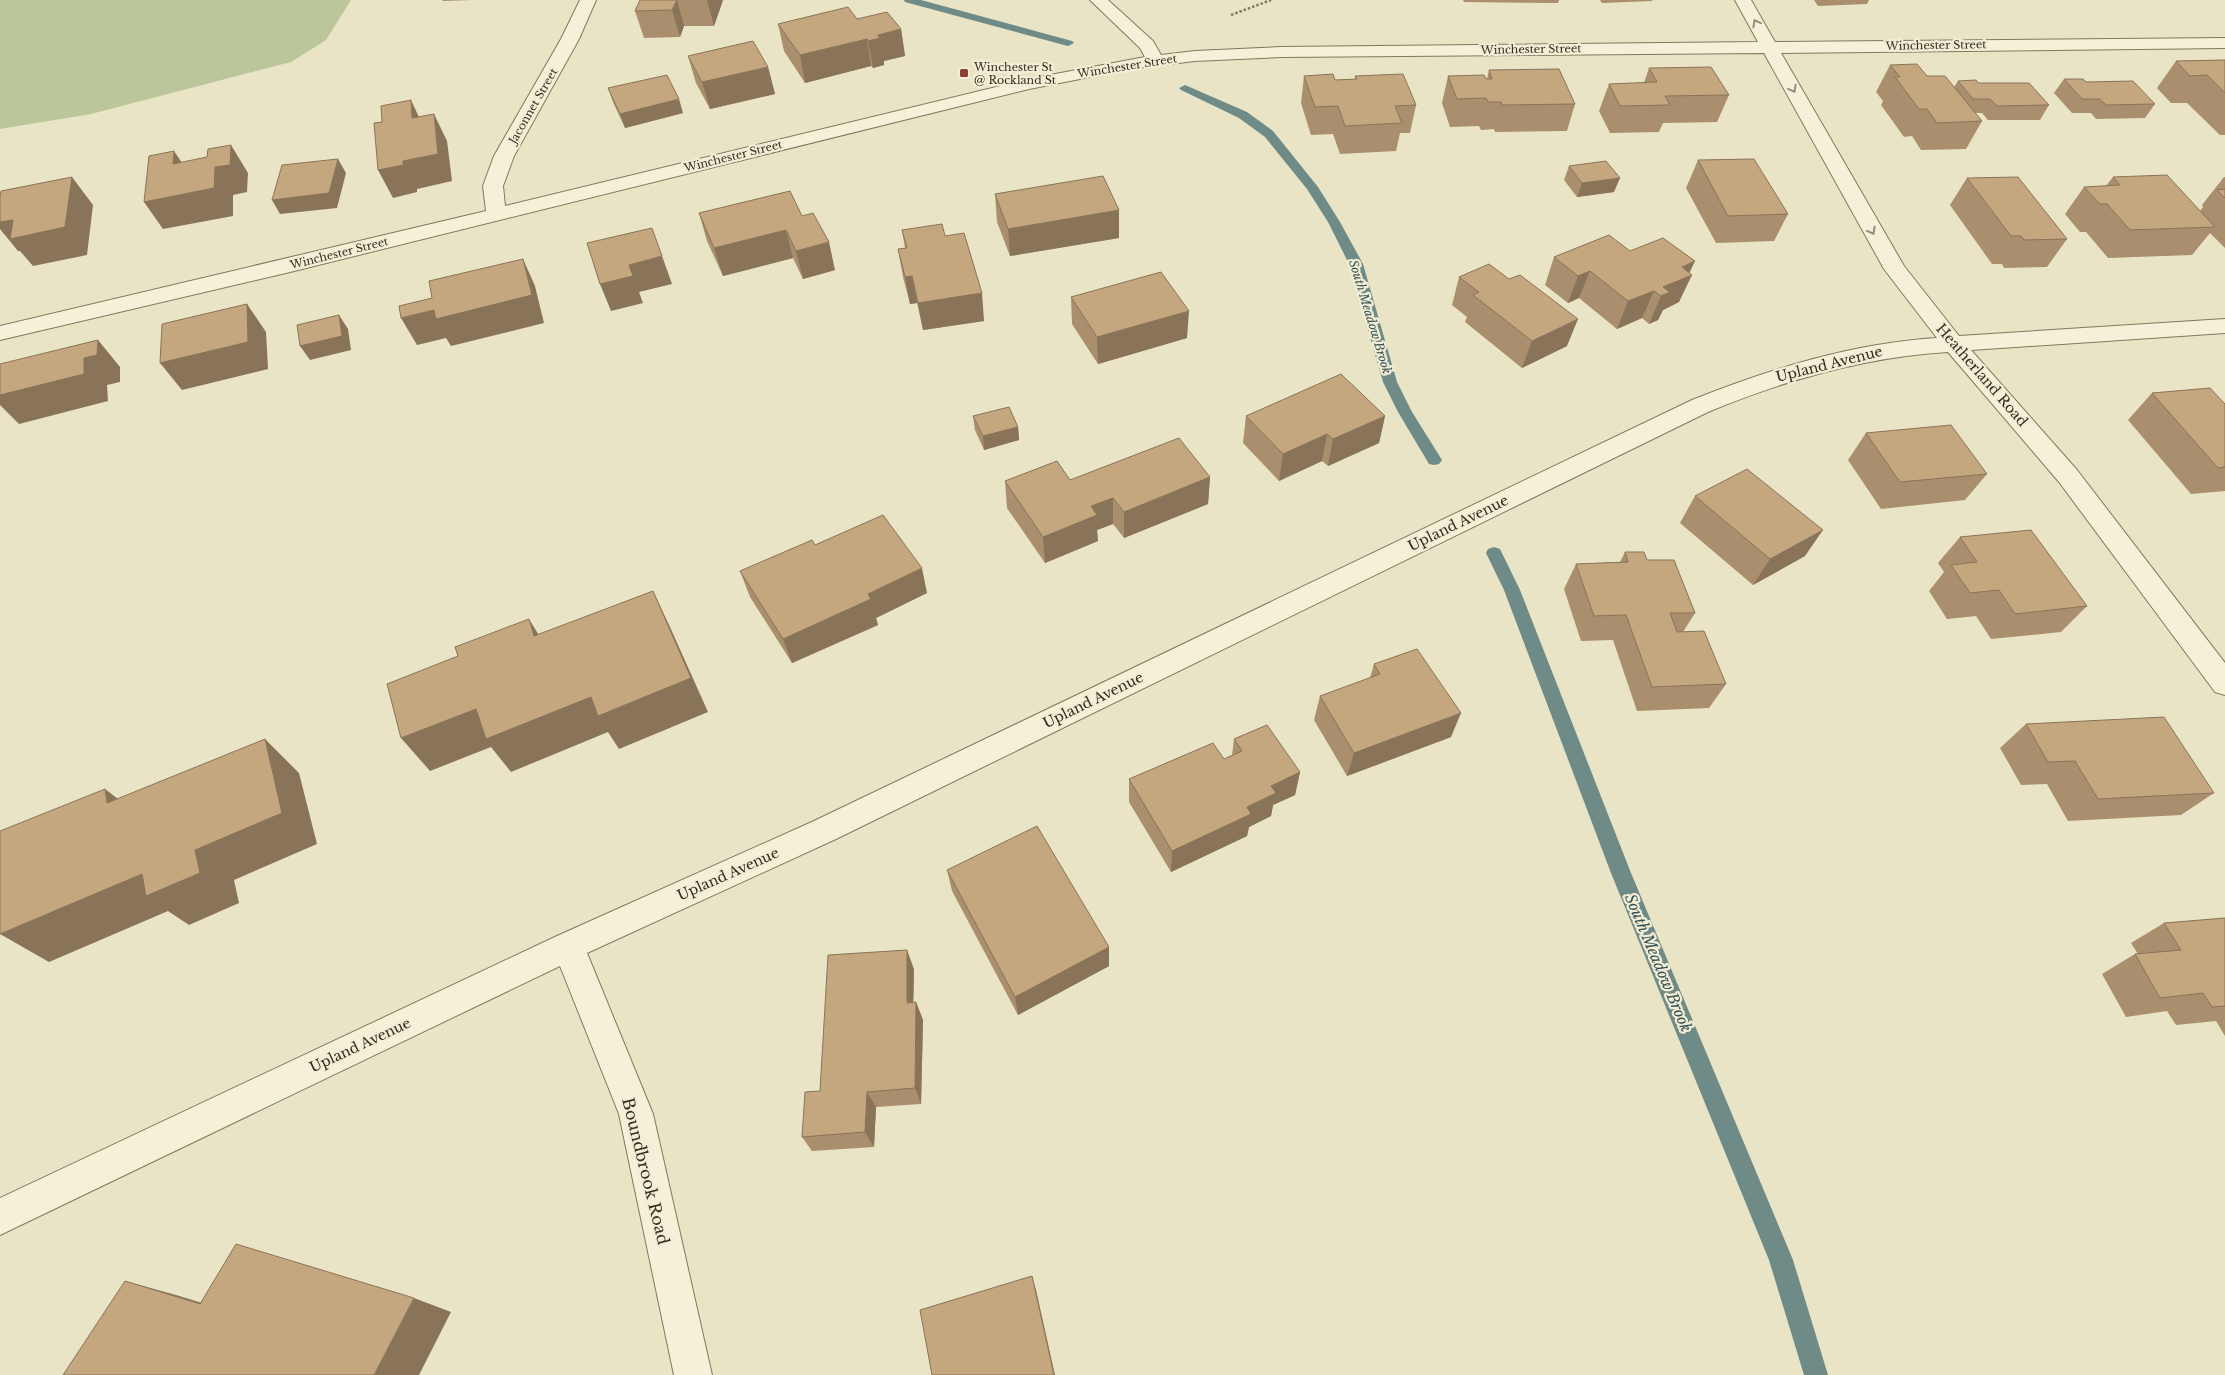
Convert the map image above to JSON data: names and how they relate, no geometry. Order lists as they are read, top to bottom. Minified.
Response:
{"streets":{"street":["Winchester Street","Jaconnet Street","Upland Avenue","Heatherland Road","Boundbrook Road"]},"crossings":[["Winchester Street","Jaconnet Street"],["Winchester Street","Heatherland Road"],["Upland Avenue","Heatherland Road"],["Upland Avenue","Boundbrook Road"]],"water":["South Meadow Brook"],"places":{"transit":["Winchester St @ Rockland St"]}}
